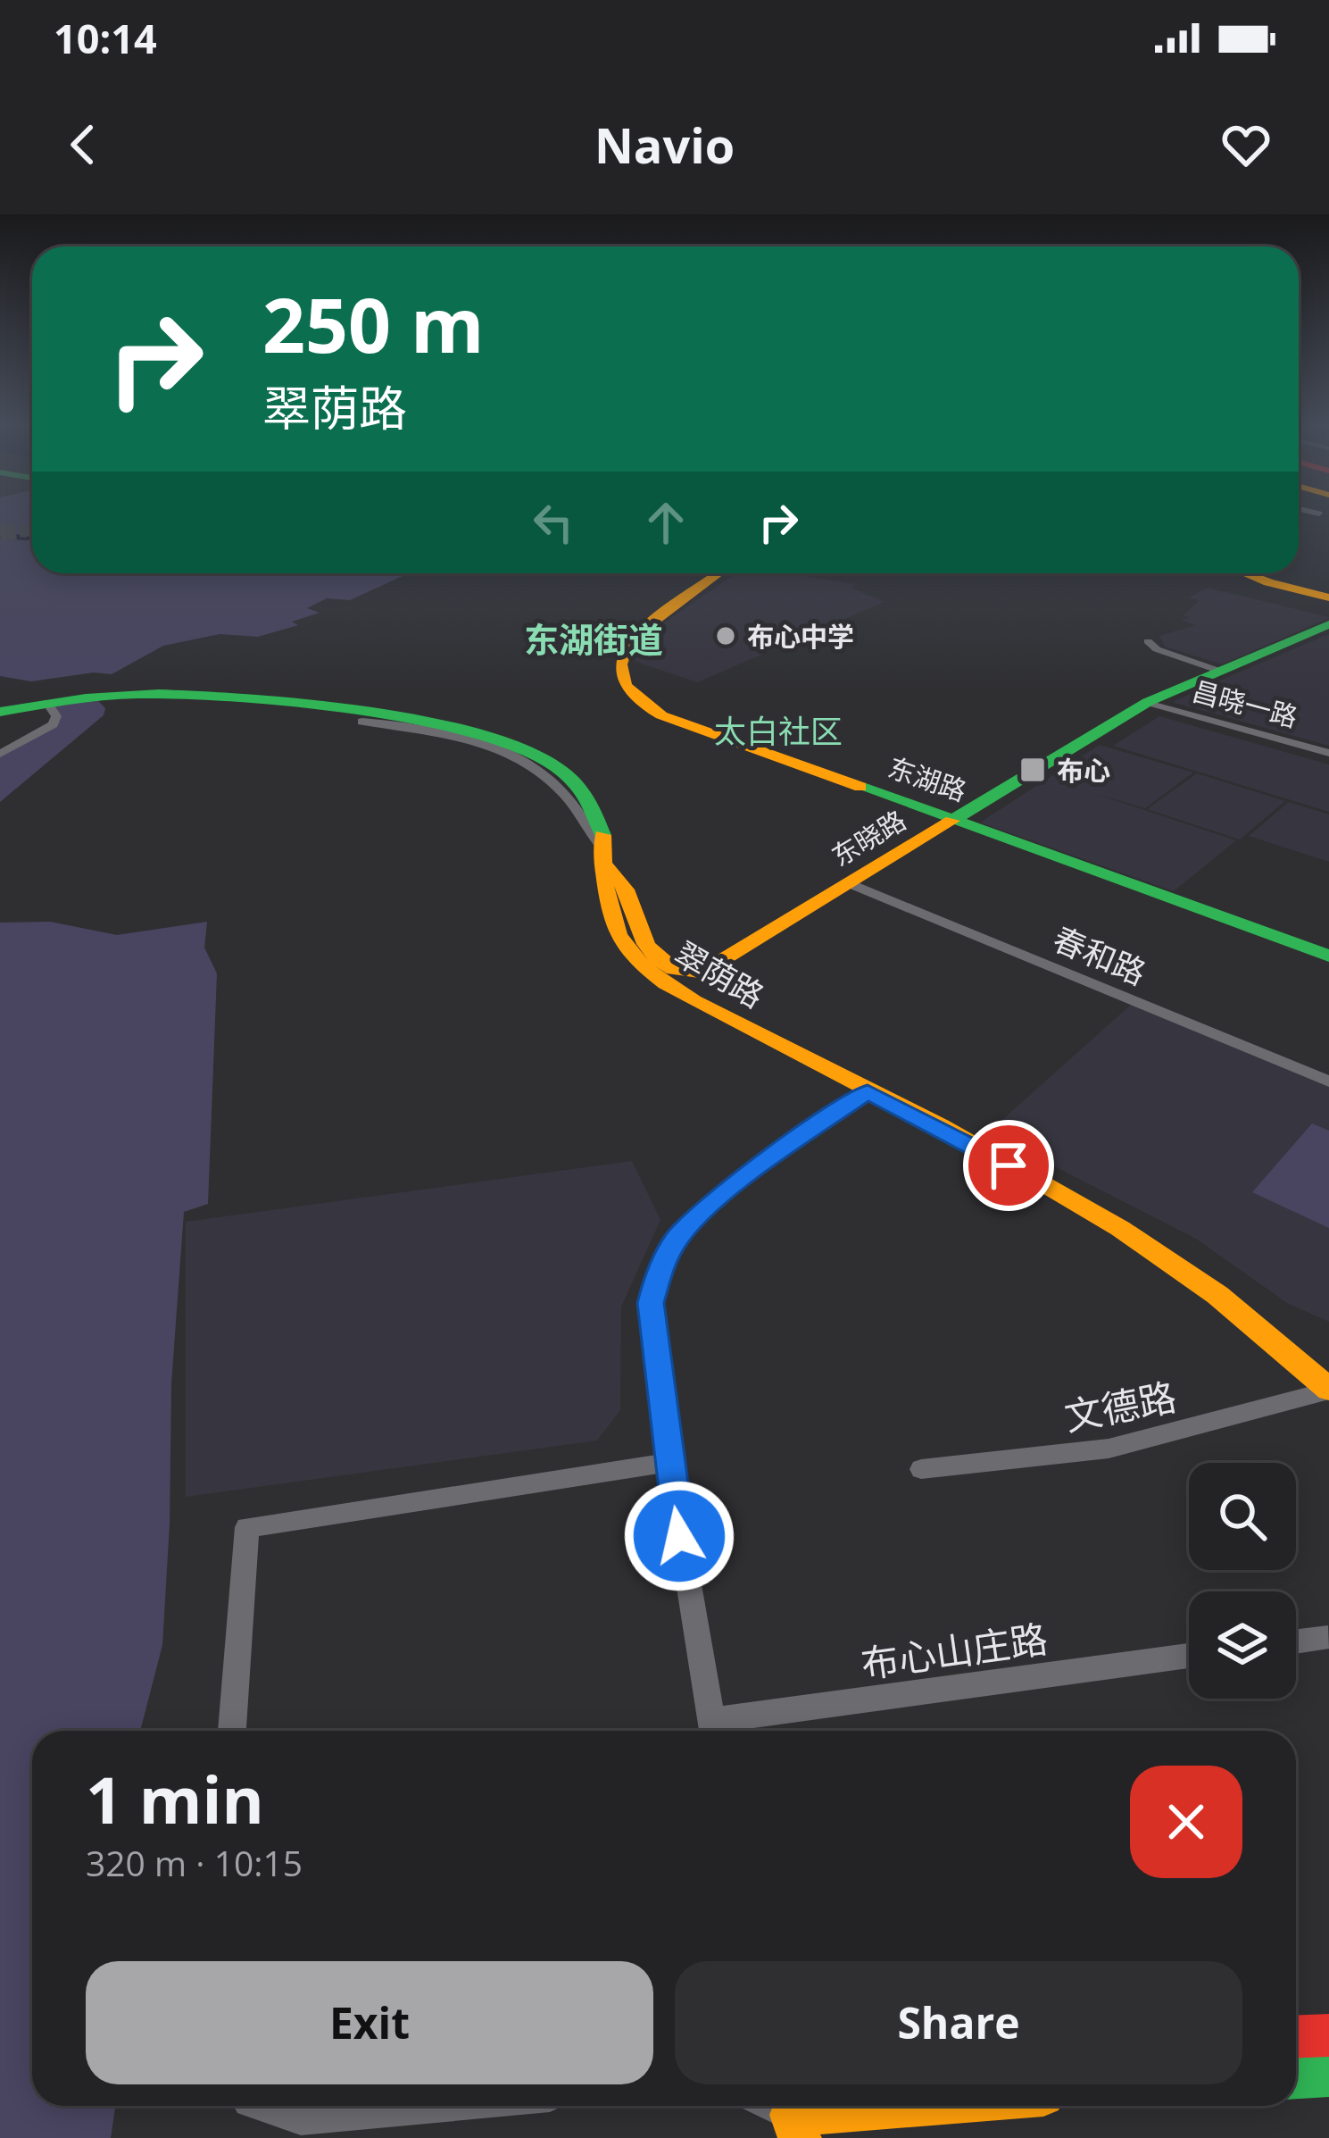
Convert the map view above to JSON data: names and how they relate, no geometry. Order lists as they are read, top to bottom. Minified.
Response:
{"streets":{"main road":["东湖路","东晓路","翠荫路"],"street":["昌晓一路","春和路","文德路","布心山庄路"]},"crossings":[["昌晓一路","东晓路"],["东湖路","东晓路"],["东晓路","春和路"],["东晓路","翠荫路"],["翠荫路","文德路"]],"districts":["东湖街道","太白社区"],"places":{"other":["布心中学"],"transit":["布心"]},"page":{"status":"10:14","header":"Navio","turn":["250 m","翠荫路"],"heading":["1 min","320 m · 10:15"],"buttons":["Exit","Share"]}}
